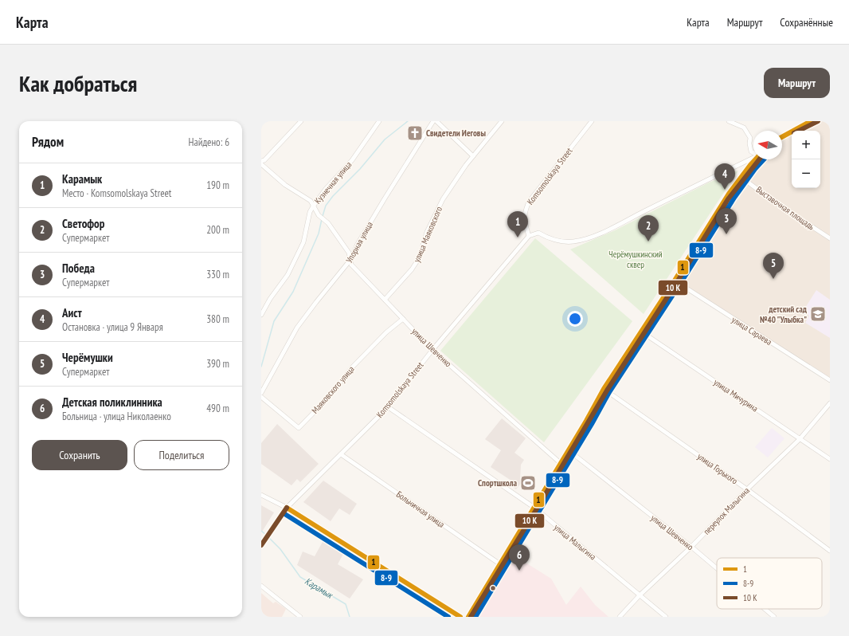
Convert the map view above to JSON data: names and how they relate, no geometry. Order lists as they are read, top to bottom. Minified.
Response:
{"streets":{"street":["Komsomolskaya Street","Кузнечная улица","Выставочная площадь","улица Маяковского","Упорная улица","улица Сараева","улица Шевченко","Маяковского улица","улица Мичурина","улица Горького","Больничная улица","переулок Малыгина","улица Малыгина"]},"crossings":[["Komsomolskaya Street","улица Шевченко"],["Komsomolskaya Street","Больничная улица"],["Komsomolskaya Street","улица Малыгина"],["Кузнечная улица","улица Шевченко"],["улица Маяковского","улица Шевченко"],["Упорная улица","улица Шевченко"],["улица Шевченко","Маяковского улица"],["улица Шевченко","переулок Малыгина"],["улица Мичурина","переулок Малыгина"],["улица Горького","переулок Малыгина"],["переулок Малыгина","улица Малыгина"]],"water":["Карамык"],"parks":["Черёмушкинский сквер"],"places":{"church":["Свидетели Иеговы"],"school or university":["детский сад №40 \"Улыбка\""],"sports":["Спортшкола"]},"lines":["transit line 1","transit line 8-9"],"legend":["1","8-9","10 К"],"north":"left","page":{"header":"Карта","nav":["Карта","Маршрут","Сохранённые"],"buttons":["Маршрут",["Сохранить","Поделиться"]],"title":"Как добраться","heading":["Рядом","Найдено: 6"],"map_buttons":["+","−"],"list":[{"mark":"1","name":"Карамык","note":"Место · Komsomolskaya Street","value":"190 m"},{"mark":"2","name":"Светофор","note":"Супермаркет","value":"200 m"},{"mark":"3","name":"Победа","note":"Супермаркет","value":"330 m"},{"mark":"4","name":"Аист","note":"Остановка · улица 9 Января","value":"380 m"},{"mark":"5","name":"Черёмушки","note":"Супермаркет","value":"390 m"},{"mark":"6","name":"Детская поликлинника","note":"Больница · улица Николаенко","value":"490 m"}],"pins":["4","3","1","2","5","6"]}}
